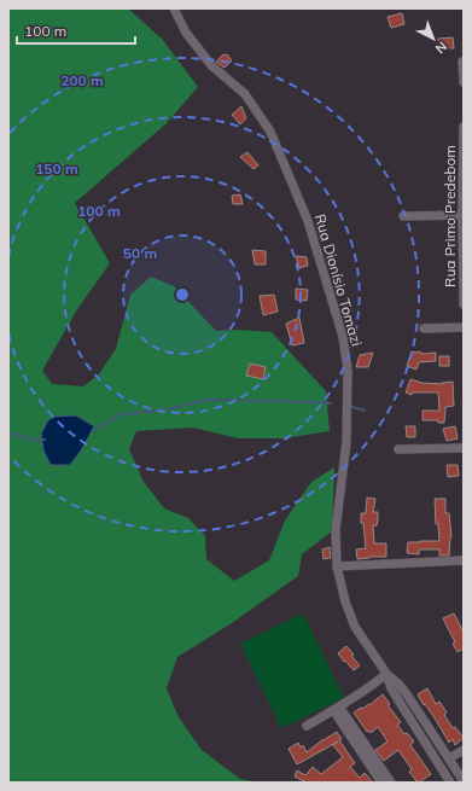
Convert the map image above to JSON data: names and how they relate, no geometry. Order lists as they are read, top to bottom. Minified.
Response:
{"streets":{"street":["Rua Primo Predebom","Rua Dionísio Tomazi"]},"scale_bar":"100 m","north":"bottom right","rings":["200 m","150 m","100 m","50 m"]}
